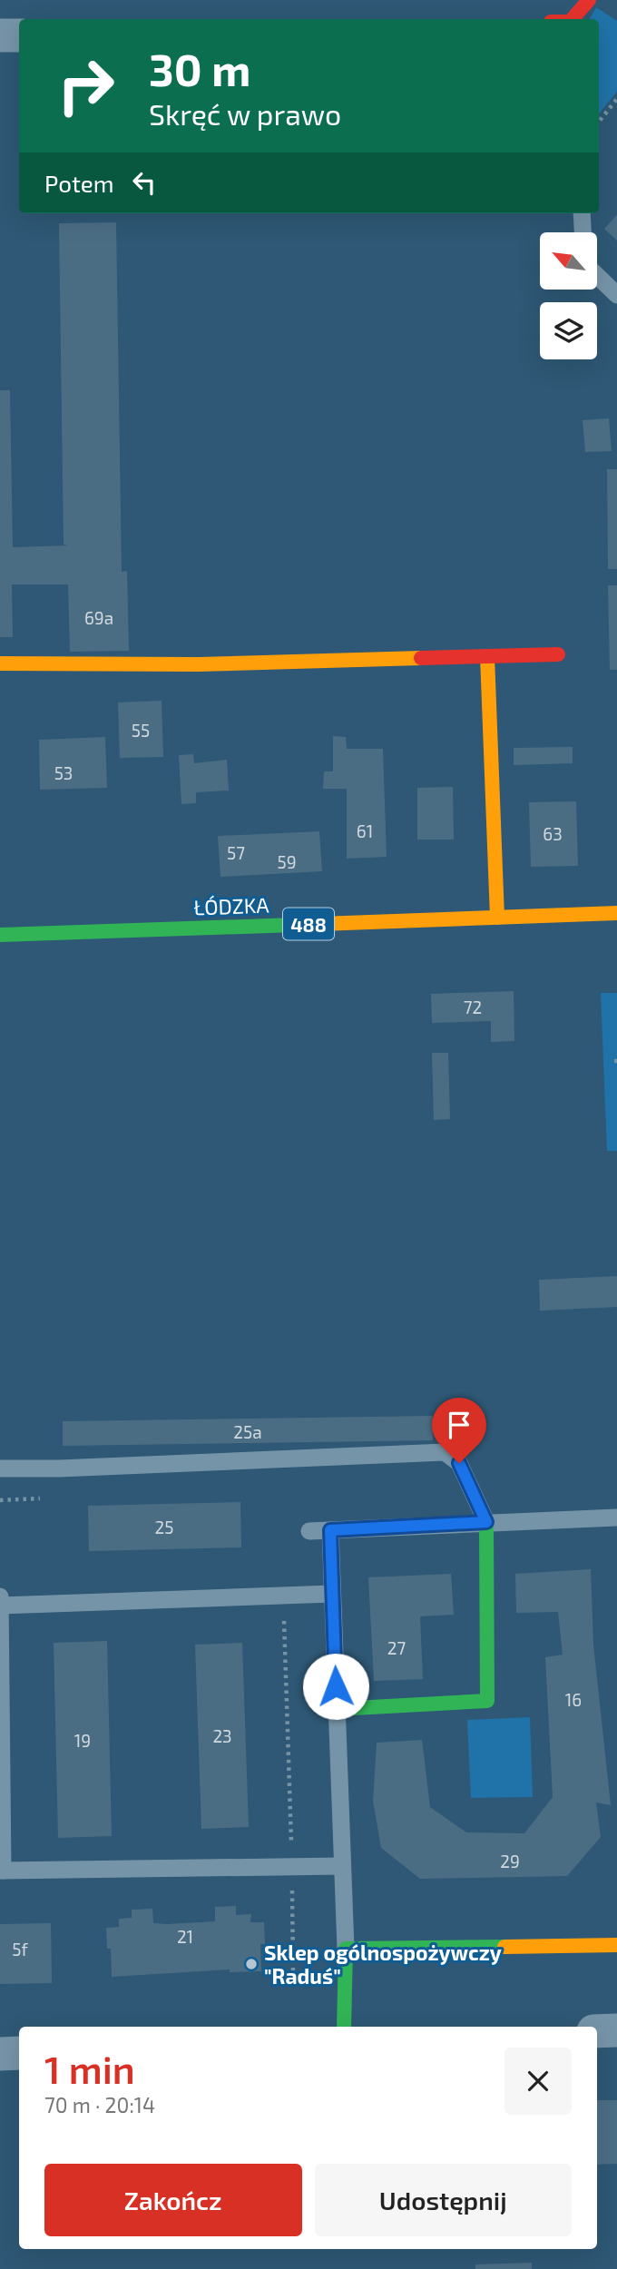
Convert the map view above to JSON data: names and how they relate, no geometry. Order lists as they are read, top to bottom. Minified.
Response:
{"streets":{"street":["ŁÓDZKA","488"]},"places":["Sklep ogólnospożywczy \"Raduś\""],"house_numbers":["69a","55","53","61","63","57","59","72","25a","25","27","16","23","19","29","21","5f"],"north":"top left","page":{"turn":["30 m","Skręć w prawo"],"then":"Potem","heading":["1 min","70 m · 20:14"],"buttons":["Zakończ","Udostępnij"]}}
